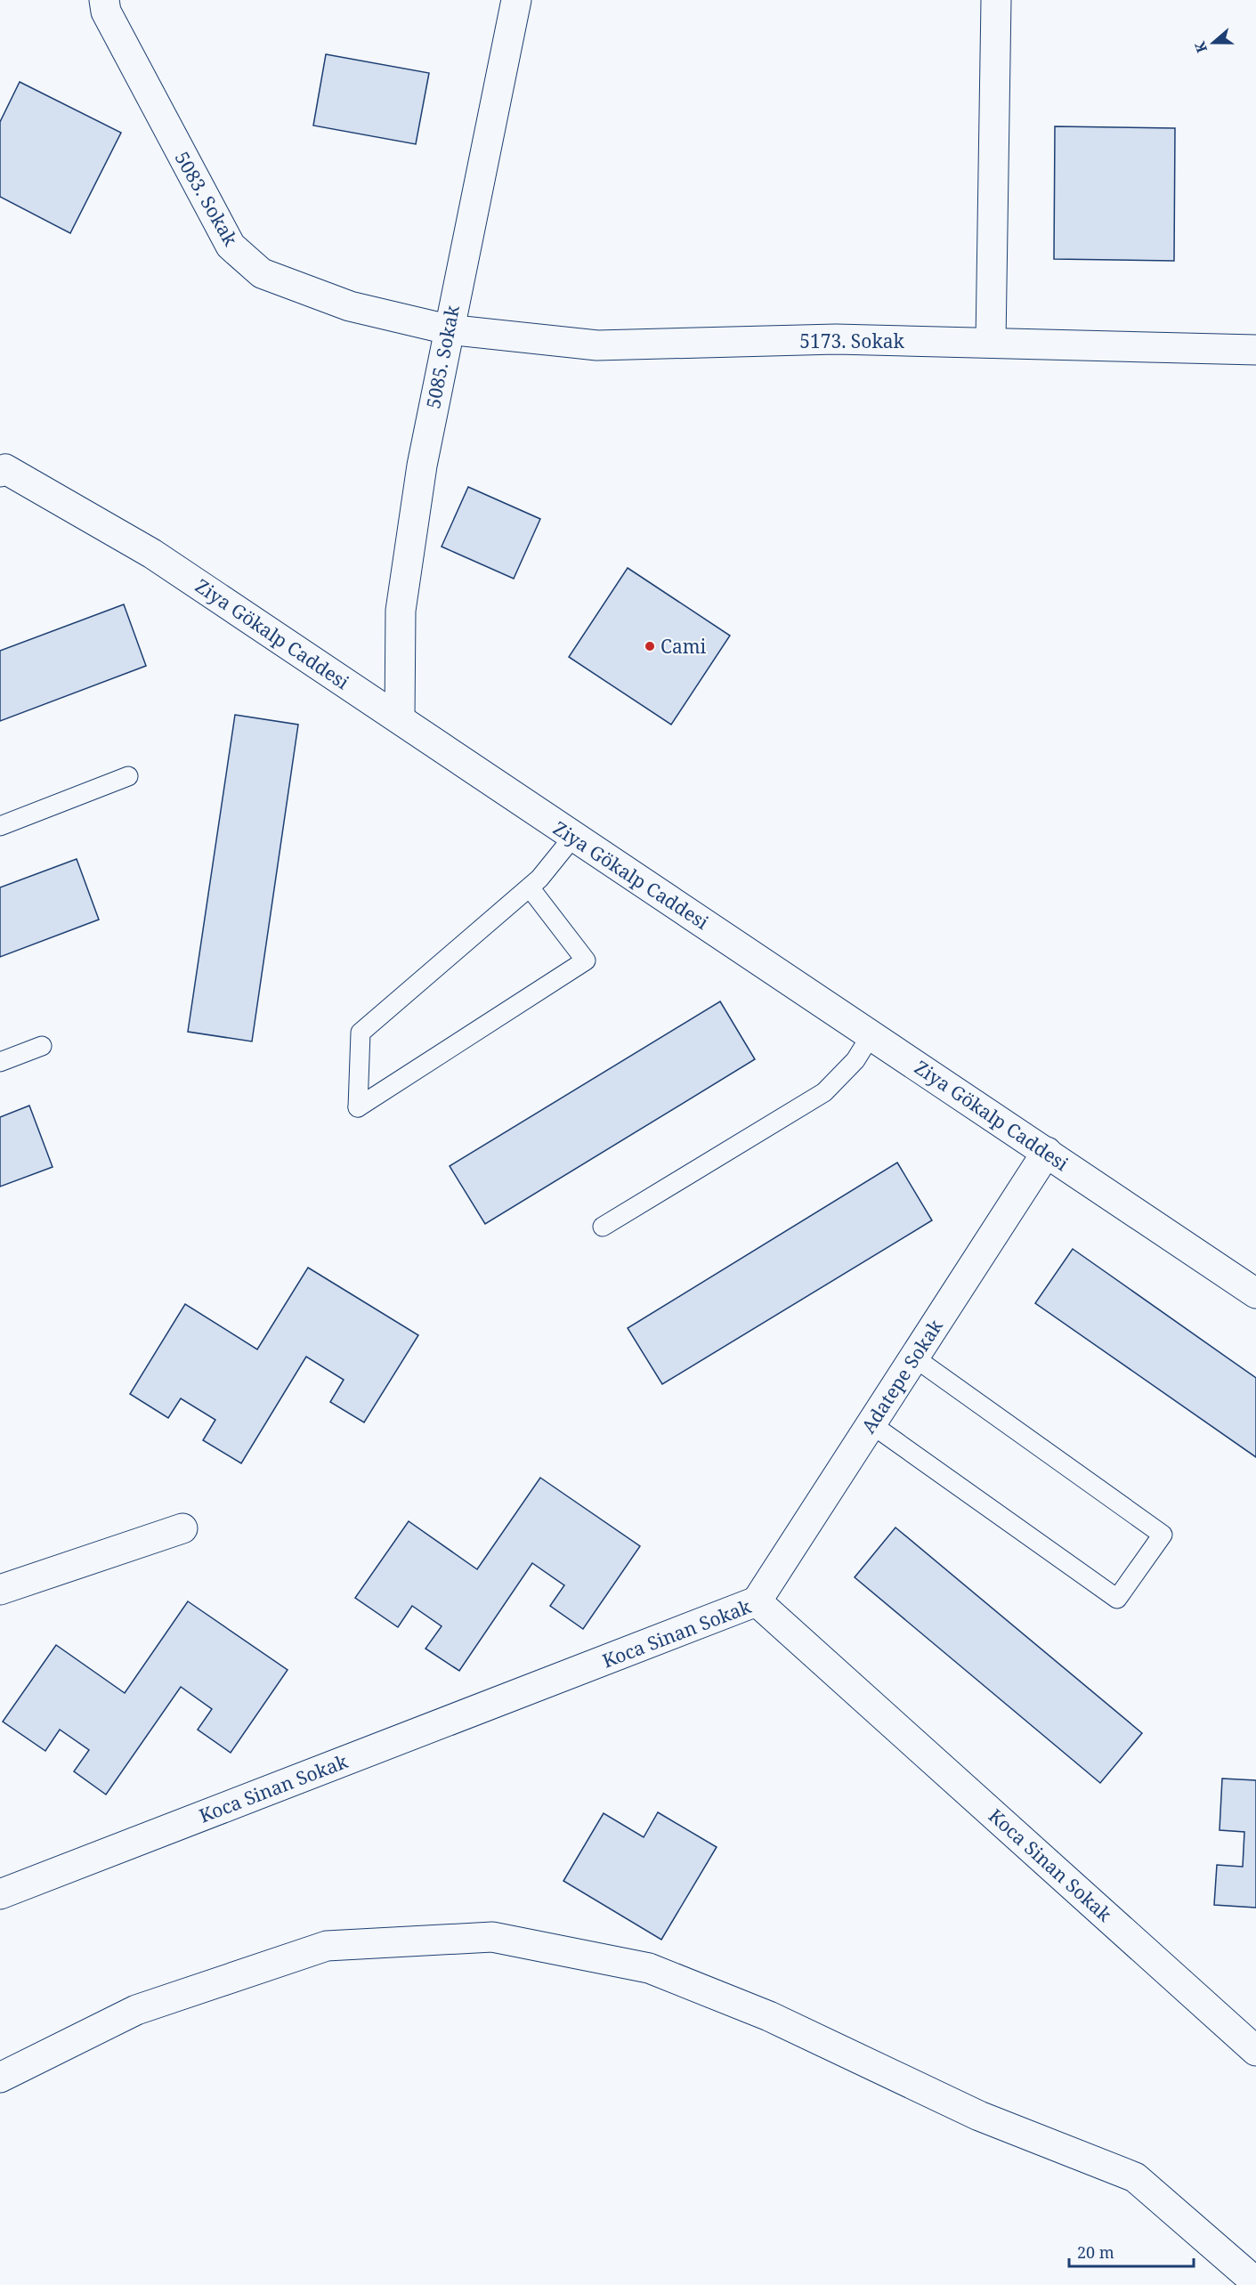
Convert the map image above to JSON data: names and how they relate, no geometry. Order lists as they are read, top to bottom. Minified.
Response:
{"streets":{"street":["5083. Sokak","5173. Sokak","5085. Sokak","Ziya Gökalp Caddesi","Adatepe Sokak","Koca Sinan Sokak"]},"crossings":[["5083. Sokak","5173. Sokak"],["5083. Sokak","5085. Sokak"],["5173. Sokak","5085. Sokak"],["5085. Sokak","Ziya Gökalp Caddesi"],["Ziya Gökalp Caddesi","Adatepe Sokak"],["Adatepe Sokak","Koca Sinan Sokak"]],"places":["Cami"],"scale_bar":"20 m","north":"left"}
